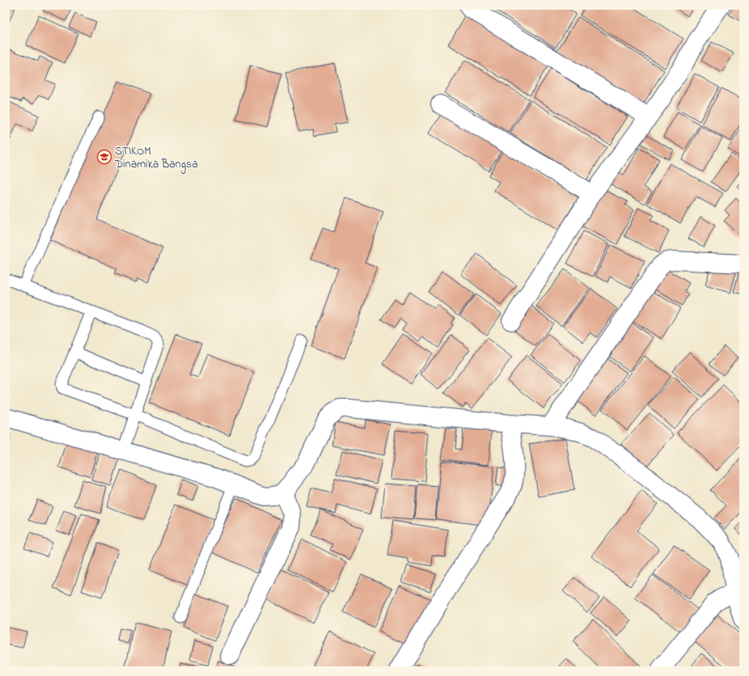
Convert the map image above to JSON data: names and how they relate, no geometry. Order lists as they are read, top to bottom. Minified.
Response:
{"places":{"school or university":["STIKOM Dinamika Bangsa"]}}
